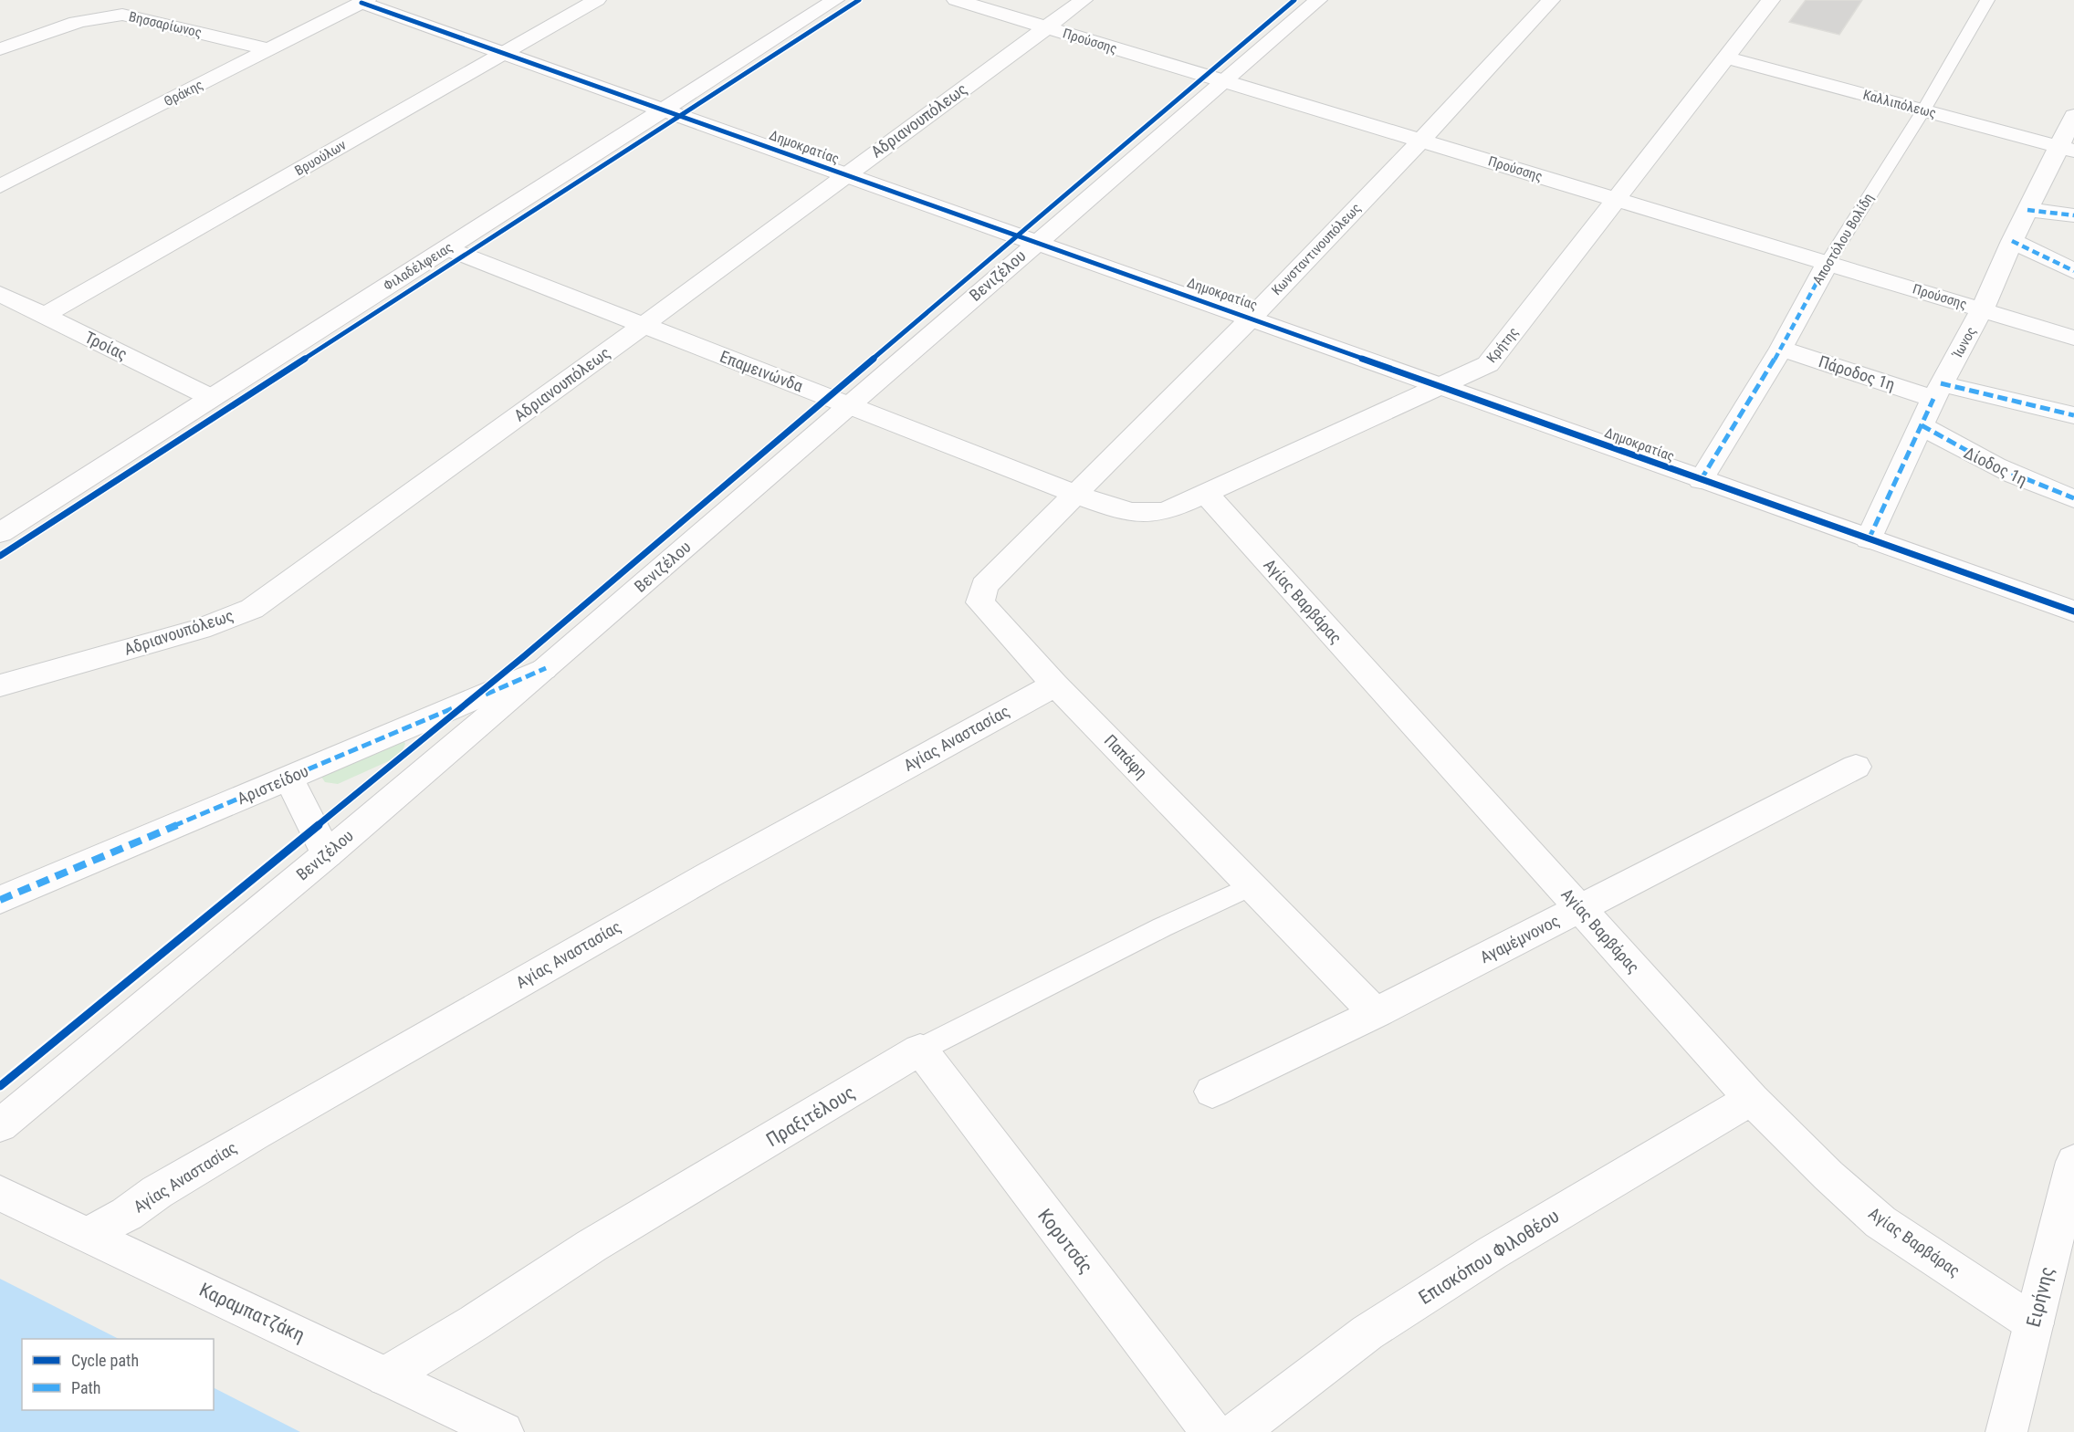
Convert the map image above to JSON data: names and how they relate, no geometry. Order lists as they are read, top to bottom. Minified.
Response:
{"streets":{"street":["Βησσαρίωνος","Προύσσης","Θράκης","Καλλιπόλεως","Αδριανουπόλεως","Δημοκρατίας","Βρυούλων","Αποστόλου Βολίδη","Κωνσταντινουπόλεως","Φιλαδέλφειας","Βενιζέλου","Ίωνος","Κρήτης","Τροίας","Επαμεινώνδα","Πάροδος 1η","Δίοδος 1η","Αγίας Βαρβάρας","Αγίας Αναστασίας","Παπάφη","Αριστείδου","Αγαμέμνονος","Πραξιτέλους","Κορυτσάς","Επισκόπου Φιλοθέου","Ειρήνης","Καραμπατζάκη"]},"crossings":[["Βησσαρίωνος","Θράκης"],["Προύσσης","Αδριανουπόλεως"],["Προύσσης","Αποστόλου Βολίδη"],["Προύσσης","Κωνσταντινουπόλεως"],["Προύσσης","Βενιζέλου"],["Προύσσης","Ίωνος"],["Προύσσης","Κρήτης"],["Θράκης","Δημοκρατίας"],["Καλλιπόλεως","Αποστόλου Βολίδη"],["Καλλιπόλεως","Ίωνος"],["Καλλιπόλεως","Κρήτης"],["Αδριανουπόλεως","Δημοκρατίας"],["Αδριανουπόλεως","Επαμεινώνδα"],["Δημοκρατίας","Βρυούλων"],["Δημοκρατίας","Αποστόλου Βολίδη"],["Δημοκρατίας","Κωνσταντινουπόλεως"],["Δημοκρατίας","Φιλαδέλφειας"],["Δημοκρατίας","Βενιζέλου"],["Δημοκρατίας","Ίωνος"],["Δημοκρατίας","Κρήτης"],["Βρυούλων","Τροίας"],["Αποστόλου Βολίδη","Πάροδος 1η"],["Κωνσταντινουπόλεως","Κρήτης"],["Κωνσταντινουπόλεως","Επαμεινώνδα"],["Κωνσταντινουπόλεως","Παπάφη"],["Φιλαδέλφειας","Τροίας"],["Φιλαδέλφειας","Επαμεινώνδα"],["Βενιζέλου","Επαμεινώνδα"],["Βενιζέλου","Αριστείδου"],["Ίωνος","Πάροδος 1η"],["Ίωνος","Δίοδος 1η"],["Κρήτης","Επαμεινώνδα"],["Κρήτης","Αγίας Βαρβάρας"],["Κρήτης","Παπάφη"],["Επαμεινώνδα","Παπάφη"],["Αγίας Βαρβάρας","Αγαμέμνονος"],["Αγίας Βαρβάρας","Επισκόπου Φιλοθέου"],["Αγίας Βαρβάρας","Ειρήνης"],["Αγίας Αναστασίας","Παπάφη"],["Αγίας Αναστασίας","Καραμπατζάκη"],["Παπάφη","Αγαμέμνονος"],["Παπάφη","Πραξιτέλους"],["Πραξιτέλους","Κορυτσάς"],["Πραξιτέλους","Καραμπατζάκη"]],"legend":["Cycle path","Path"]}
